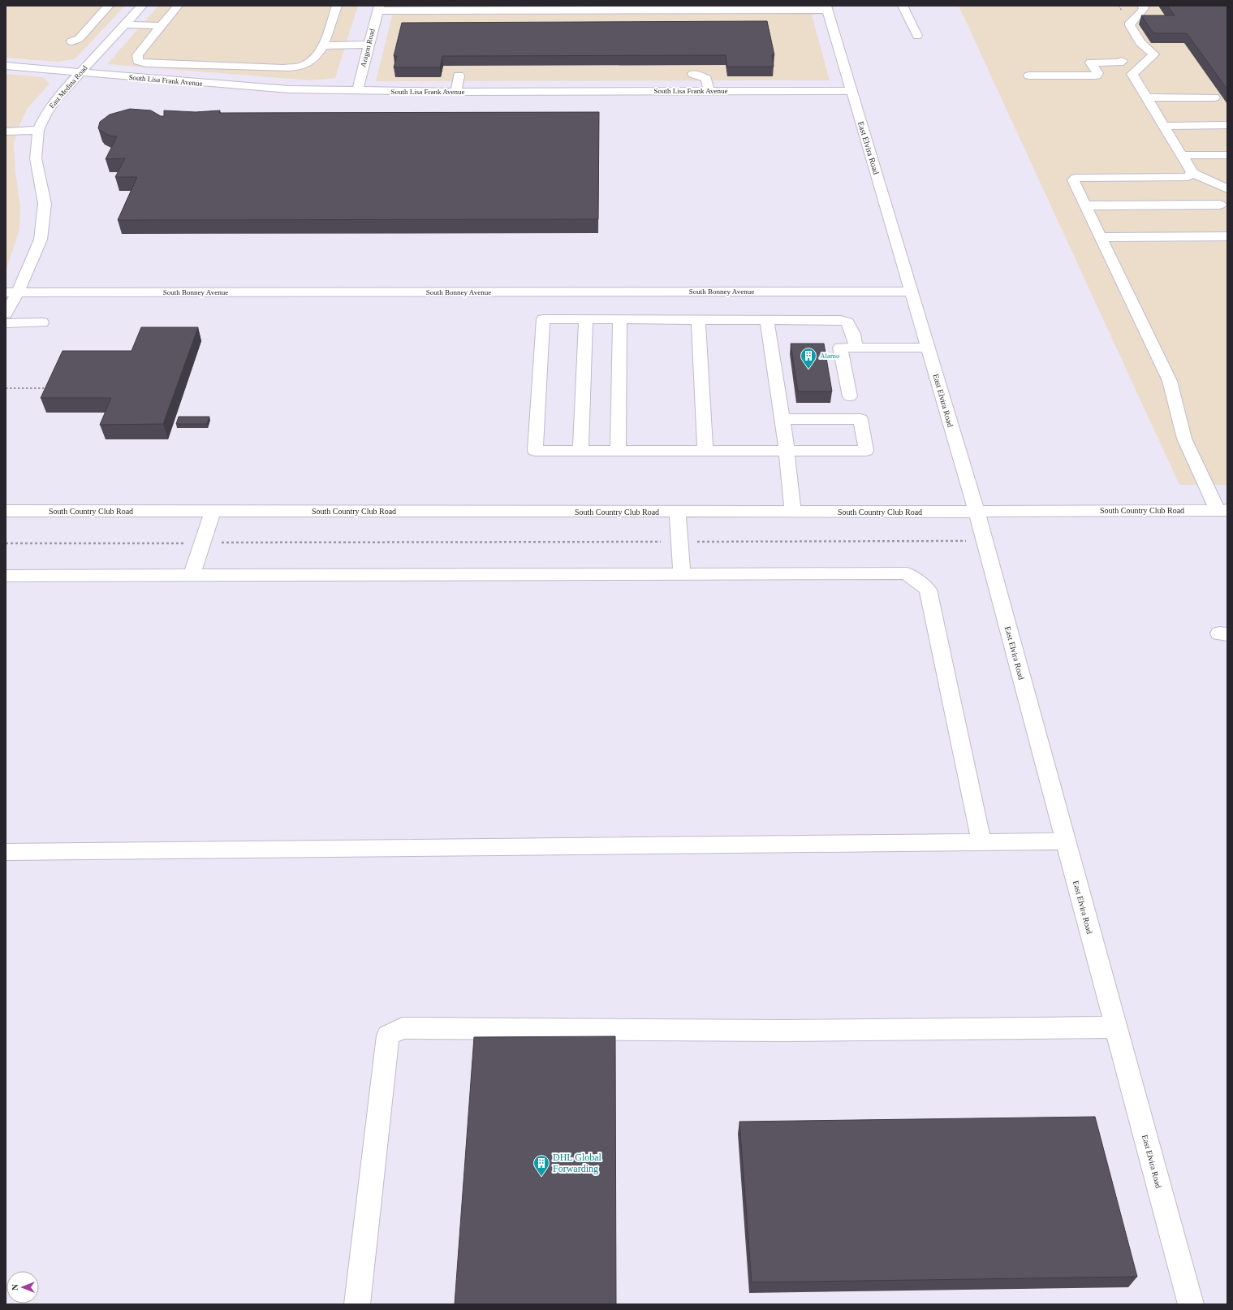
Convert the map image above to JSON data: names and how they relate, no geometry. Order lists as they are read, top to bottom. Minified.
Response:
{"streets":{"street":["Aragon Road","South Lisa Frank Avenue","East Medina Road","East Elvira Road","South Bonney Avenue","South Country Club Road"]},"crossings":[["Aragon Road","South Lisa Frank Avenue"],["South Lisa Frank Avenue","East Medina Road"],["South Lisa Frank Avenue","East Elvira Road"],["East Medina Road","South Bonney Avenue"],["East Elvira Road","South Bonney Avenue"],["East Elvira Road","South Country Club Road"]],"places":{"building":["Alamo","DHL Global Forwarding"]},"north":"left"}
